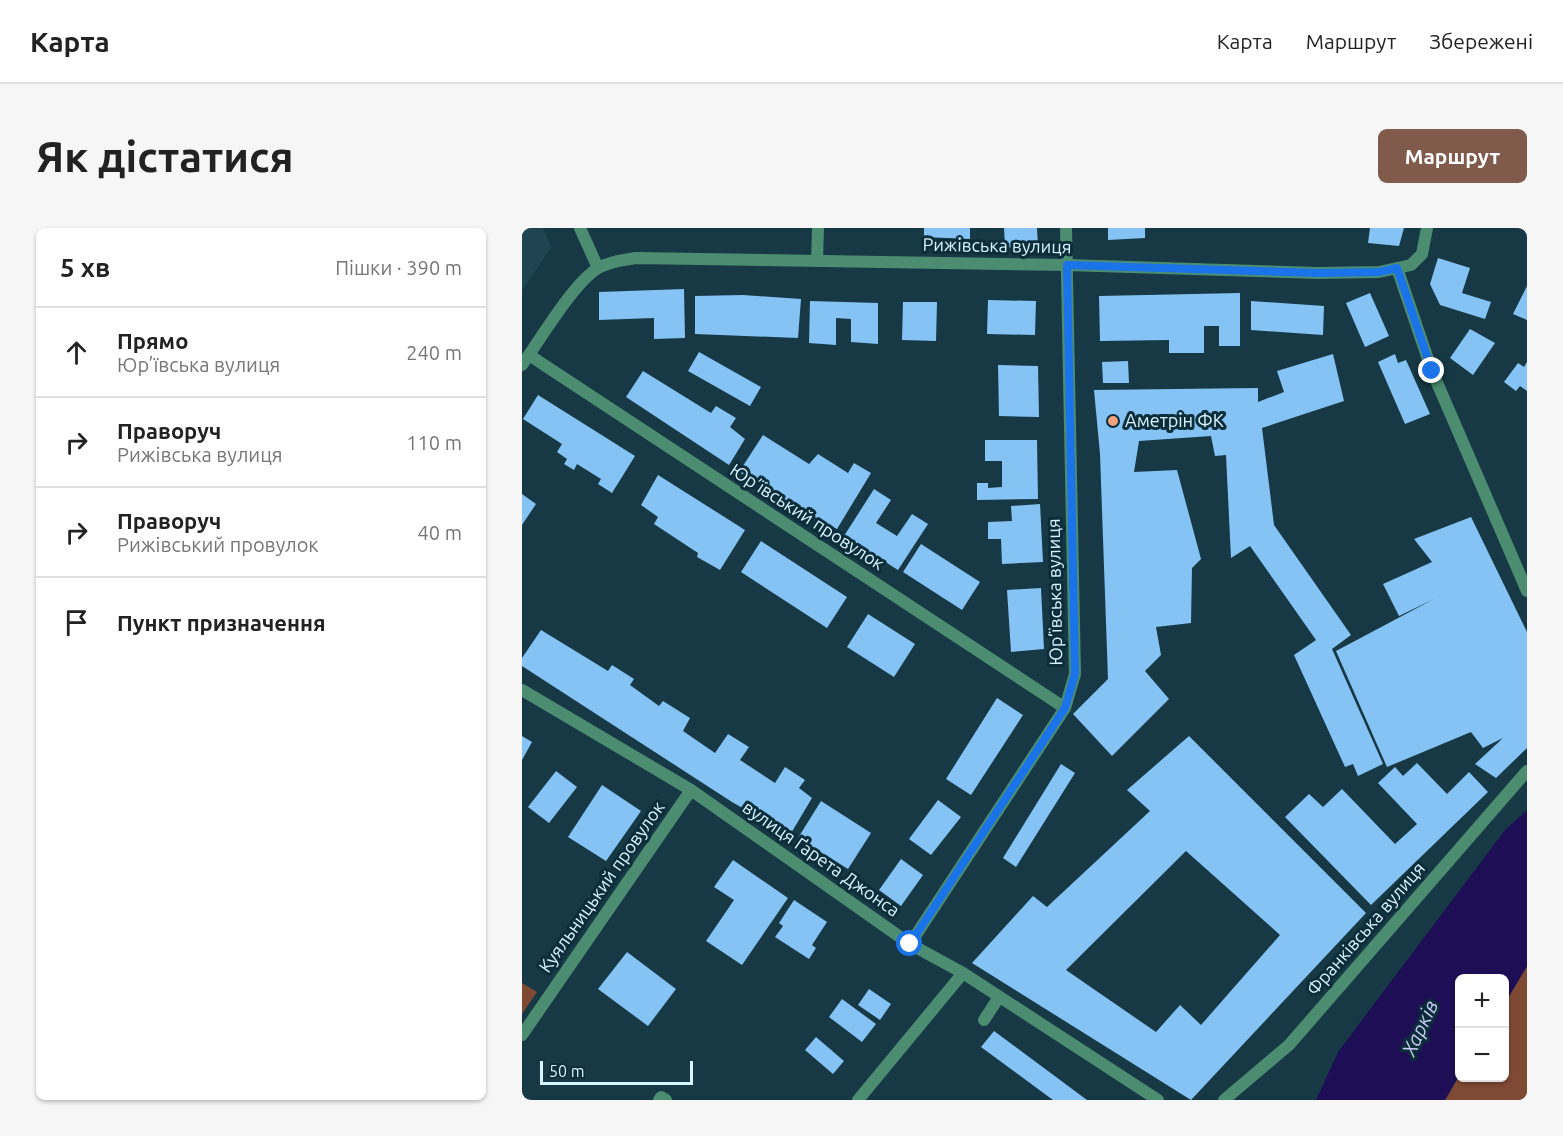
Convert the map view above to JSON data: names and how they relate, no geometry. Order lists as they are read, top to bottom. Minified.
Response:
{"streets":{"street":["Рижівська вулиця","Юр’ївський провулок","Юр’ївська вулиця","вулиця Ґарета Джонса","Куяльницький провулок","Франківська вулиця"]},"crossings":[["Рижівська вулиця","Юр’ївський провулок"],["Рижівська вулиця","Юр’ївська вулиця"],["Юр’ївський провулок","Юр’ївська вулиця"],["Юр’ївська вулиця","вулиця Ґарета Джонса"],["вулиця Ґарета Джонса","Куяльницький провулок"]],"water":["Харків"],"places":["Аметрін ФК"],"scale_bar":"50 m","page":{"header":"Карта","nav":["Карта","Маршрут","Збережені"],"buttons":"Маршрут","title":"Як дістатися","heading":["5 хв","Пішки · 390 m"],"list":[["Прямо","Юр’ївська вулиця","240 m"],["Праворуч","Рижівська вулиця","110 m"],["Праворуч","Рижівський провулок","40 m"],"Пункт призначення"],"map_buttons":["+","−"],"scale":"50 m"}}
